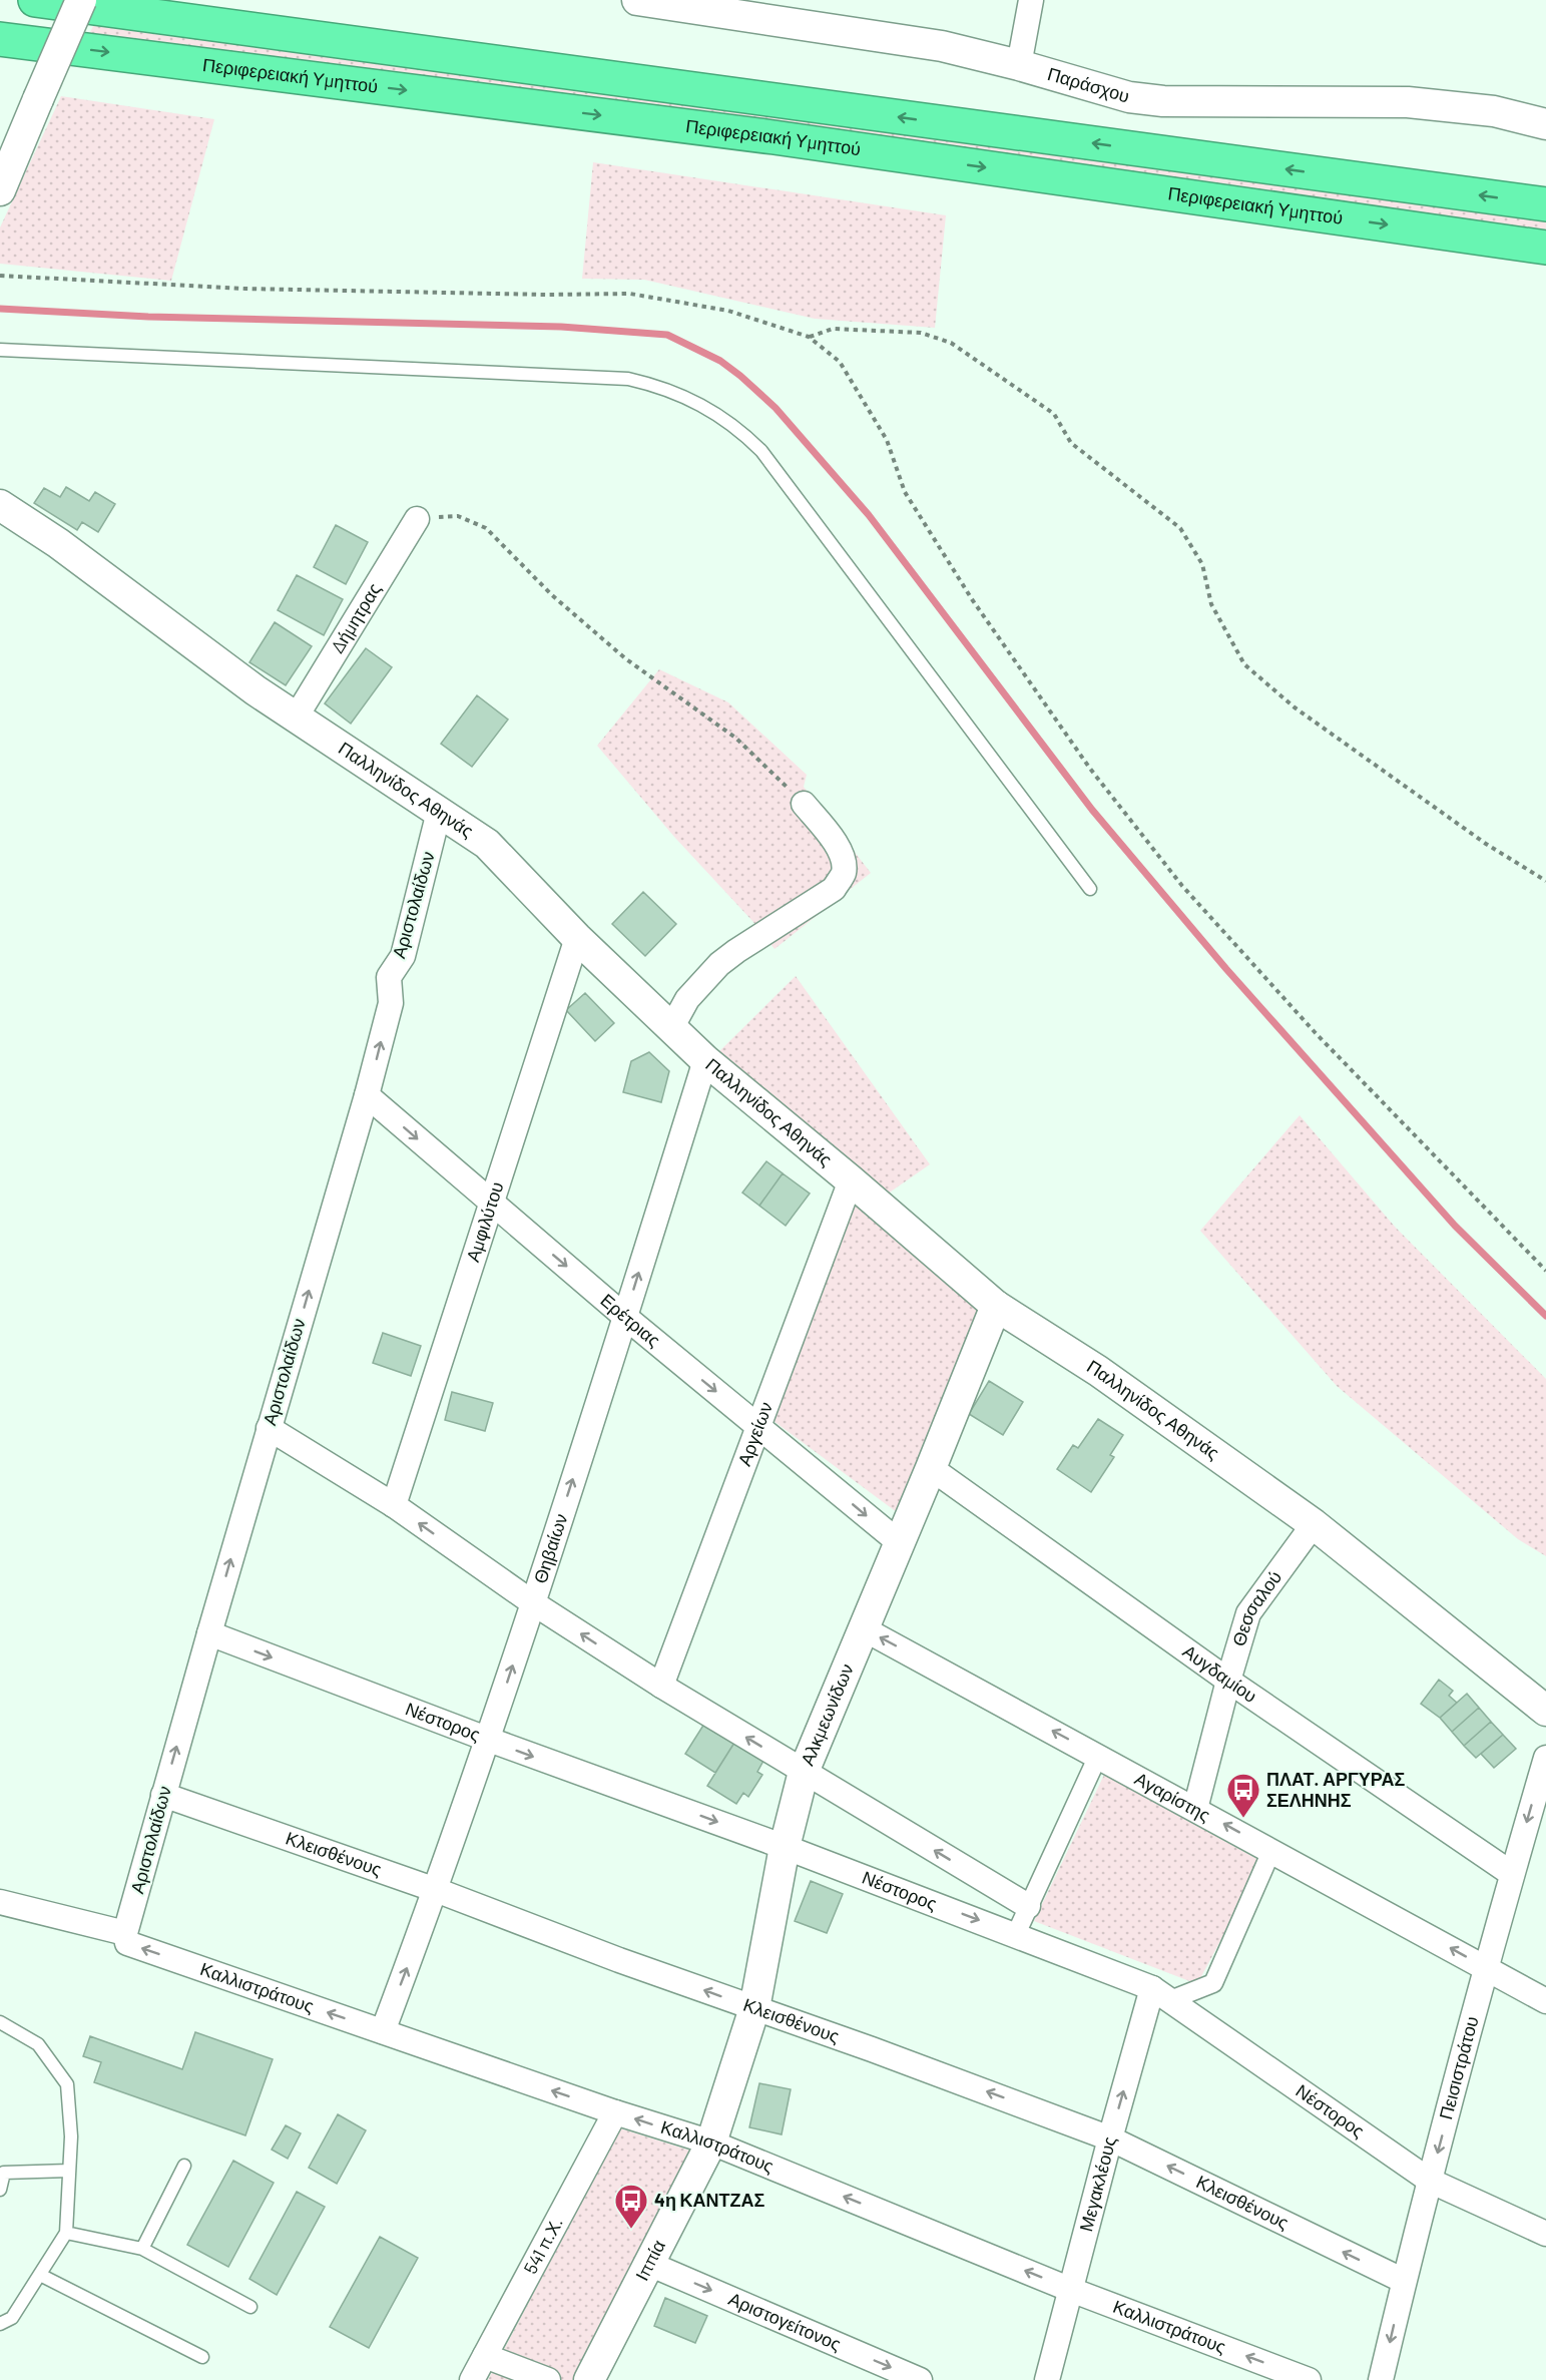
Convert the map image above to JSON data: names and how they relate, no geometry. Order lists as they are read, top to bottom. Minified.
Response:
{"streets":{"highway":["Περιφερειακή Υμηττού"],"street":["Παράσχου","Δήμητρας","Παλληνίδος Αθηνάς","Αριστολαίδων","Αμφιλύτου","Ερέτριας","Αργείων","Θηβαίων","Θεσσαλού","Αυγδαμίου","Αλκμεωνίδων","Νέστορος","Αγαρίστης","Κλεισθένους","Καλλιστράτους","Πεισιστράτου","Μεγακλέους","541 π.Χ.","Ιππία","Αριστογείτονος"]},"crossings":[["Δήμητρας","Παλληνίδος Αθηνάς"],["Παλληνίδος Αθηνάς","Αριστολαίδων"],["Παλληνίδος Αθηνάς","Αμφιλύτου"],["Παλληνίδος Αθηνάς","Αργείων"],["Παλληνίδος Αθηνάς","Θηβαίων"],["Παλληνίδος Αθηνάς","Θεσσαλού"],["Παλληνίδος Αθηνάς","Αλκμεωνίδων"],["Αριστολαίδων","Ερέτριας"],["Αριστολαίδων","Νέστορος"],["Αριστολαίδων","Κλεισθένους"],["Αριστολαίδων","Καλλιστράτους"],["Αμφιλύτου","Ερέτριας"],["Ερέτριας","Αργείων"],["Ερέτριας","Θηβαίων"],["Ερέτριας","Αλκμεωνίδων"],["Θηβαίων","Νέστορος"],["Θηβαίων","Κλεισθένους"],["Θηβαίων","Καλλιστράτους"],["Θεσσαλού","Αυγδαμίου"],["Θεσσαλού","Αγαρίστης"],["Αυγδαμίου","Αλκμεωνίδων"],["Αυγδαμίου","Πεισιστράτου"],["Αλκμεωνίδων","Νέστορος"],["Αλκμεωνίδων","Αγαρίστης"],["Αλκμεωνίδων","Κλεισθένους"],["Αλκμεωνίδων","Καλλιστράτους"],["Αλκμεωνίδων","Ιππία"],["Νέστορος","Πεισιστράτου"],["Νέστορος","Μεγακλέους"],["Αγαρίστης","Πεισιστράτου"],["Κλεισθένους","Πεισιστράτου"],["Κλεισθένους","Μεγακλέους"],["Καλλιστράτους","Μεγακλέους"],["Καλλιστράτους","541 π.Χ."],["Καλλιστράτους","Ιππία"],["Ιππία","Αριστογείτονος"]],"one_way":["Αριστολαίδων","Ερέτριας","Θηβαίων","Κλεισθένους","Καλλιστράτους","Πεισιστράτου","Μεγακλέους","Αριστογείτονος"],"places":{"bus stop":["ΠΛΑΤ. ΑΡΓΥΡΑΣ ΣΕΛΗΝΗΣ","4η ΚΑΝΤΖΑΣ"]}}
